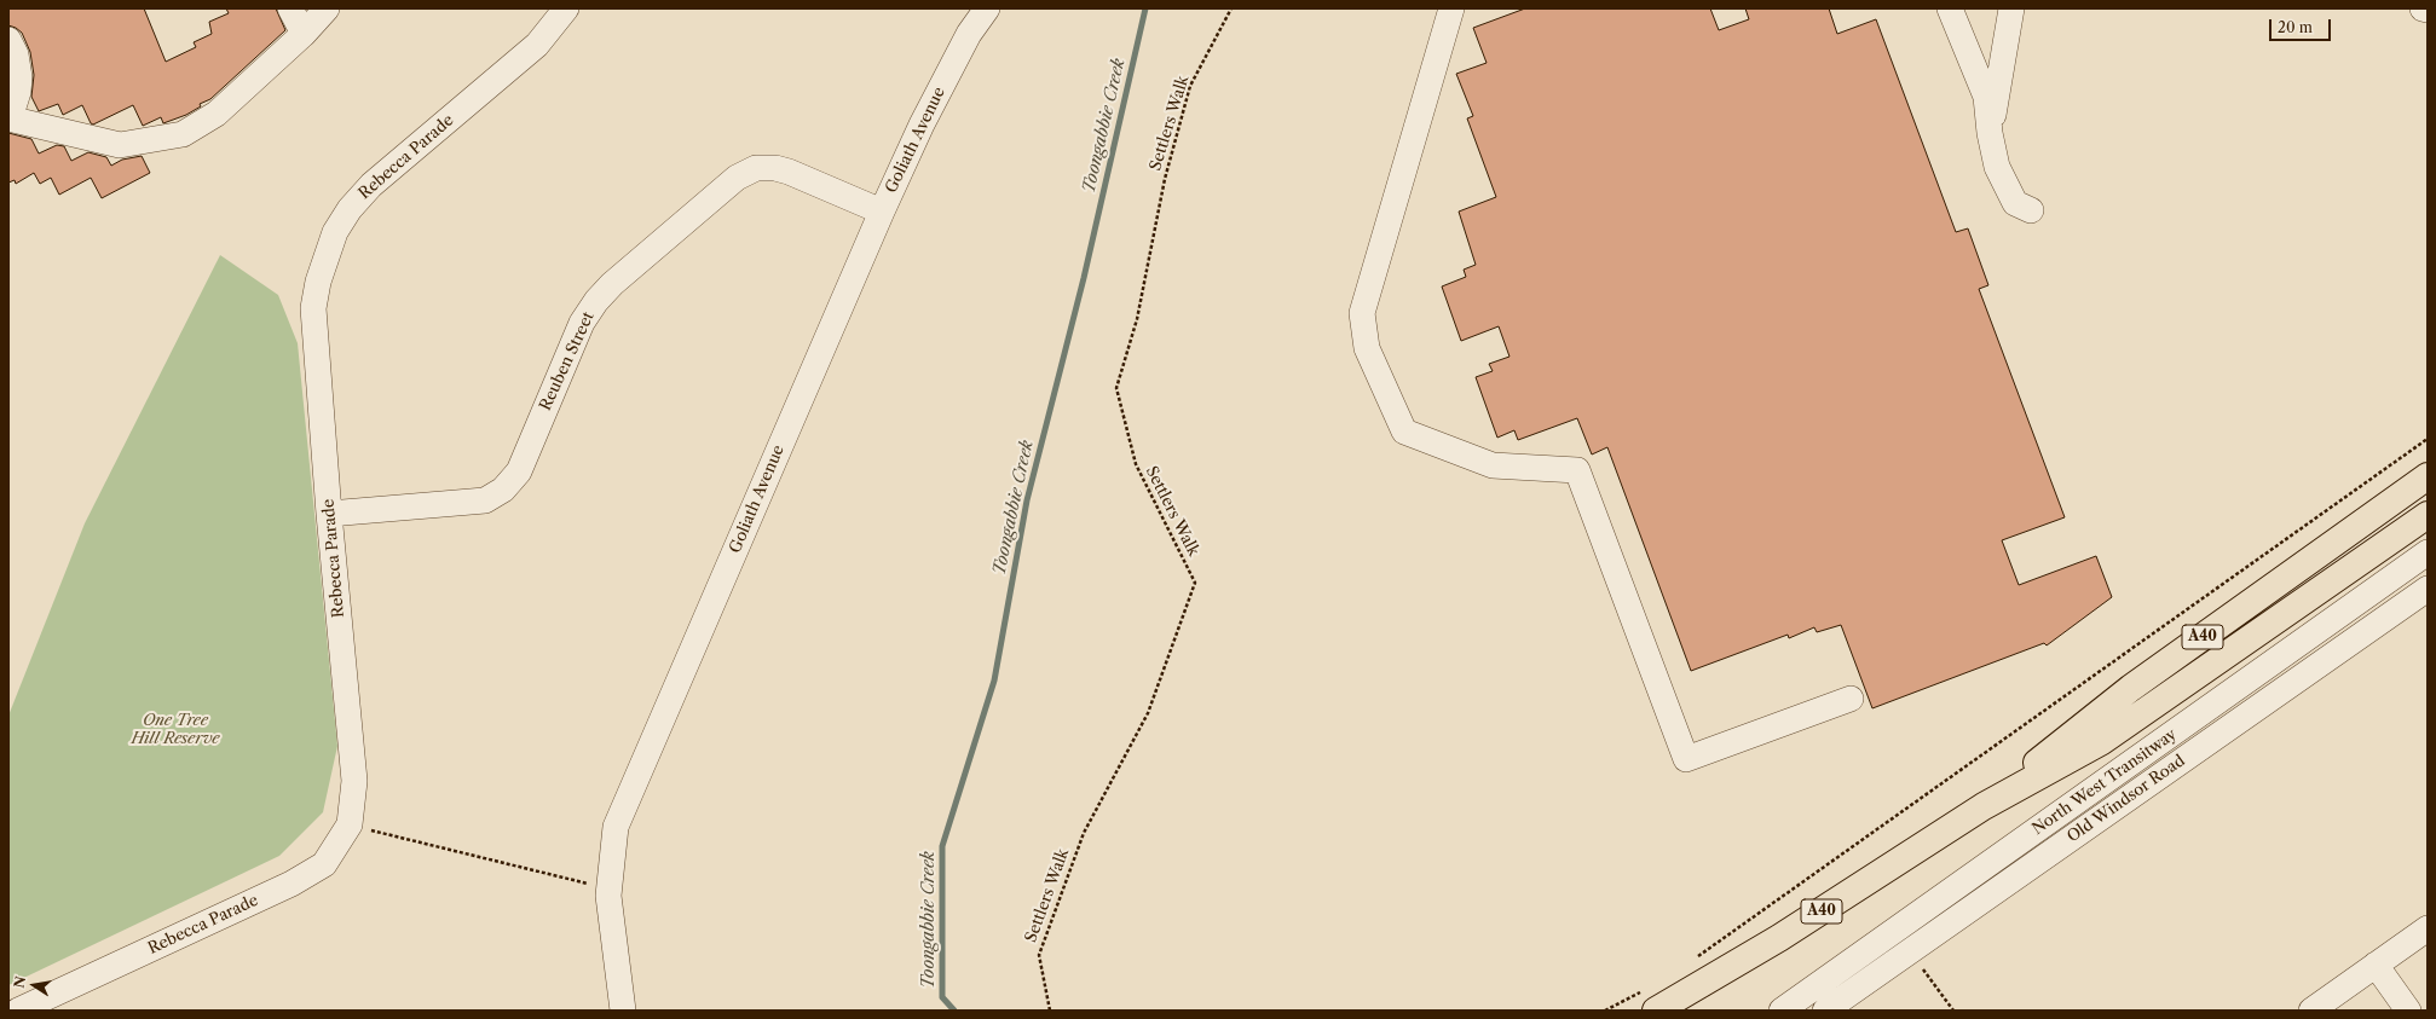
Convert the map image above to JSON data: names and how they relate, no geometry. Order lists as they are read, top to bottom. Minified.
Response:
{"streets":{"highway":["A40"],"street":["Goliath Avenue","Rebecca Parade","Reuben Street","North West Transitway","Old Windsor Road"],"path":["Settlers Walk"]},"crossings":[["Goliath Avenue","Reuben Street"],["Rebecca Parade","Reuben Street"]],"water":["Toongabbie Creek"],"parks":["One Tree Hill Reserve"],"scale_bar":"20 m","north":"left"}
